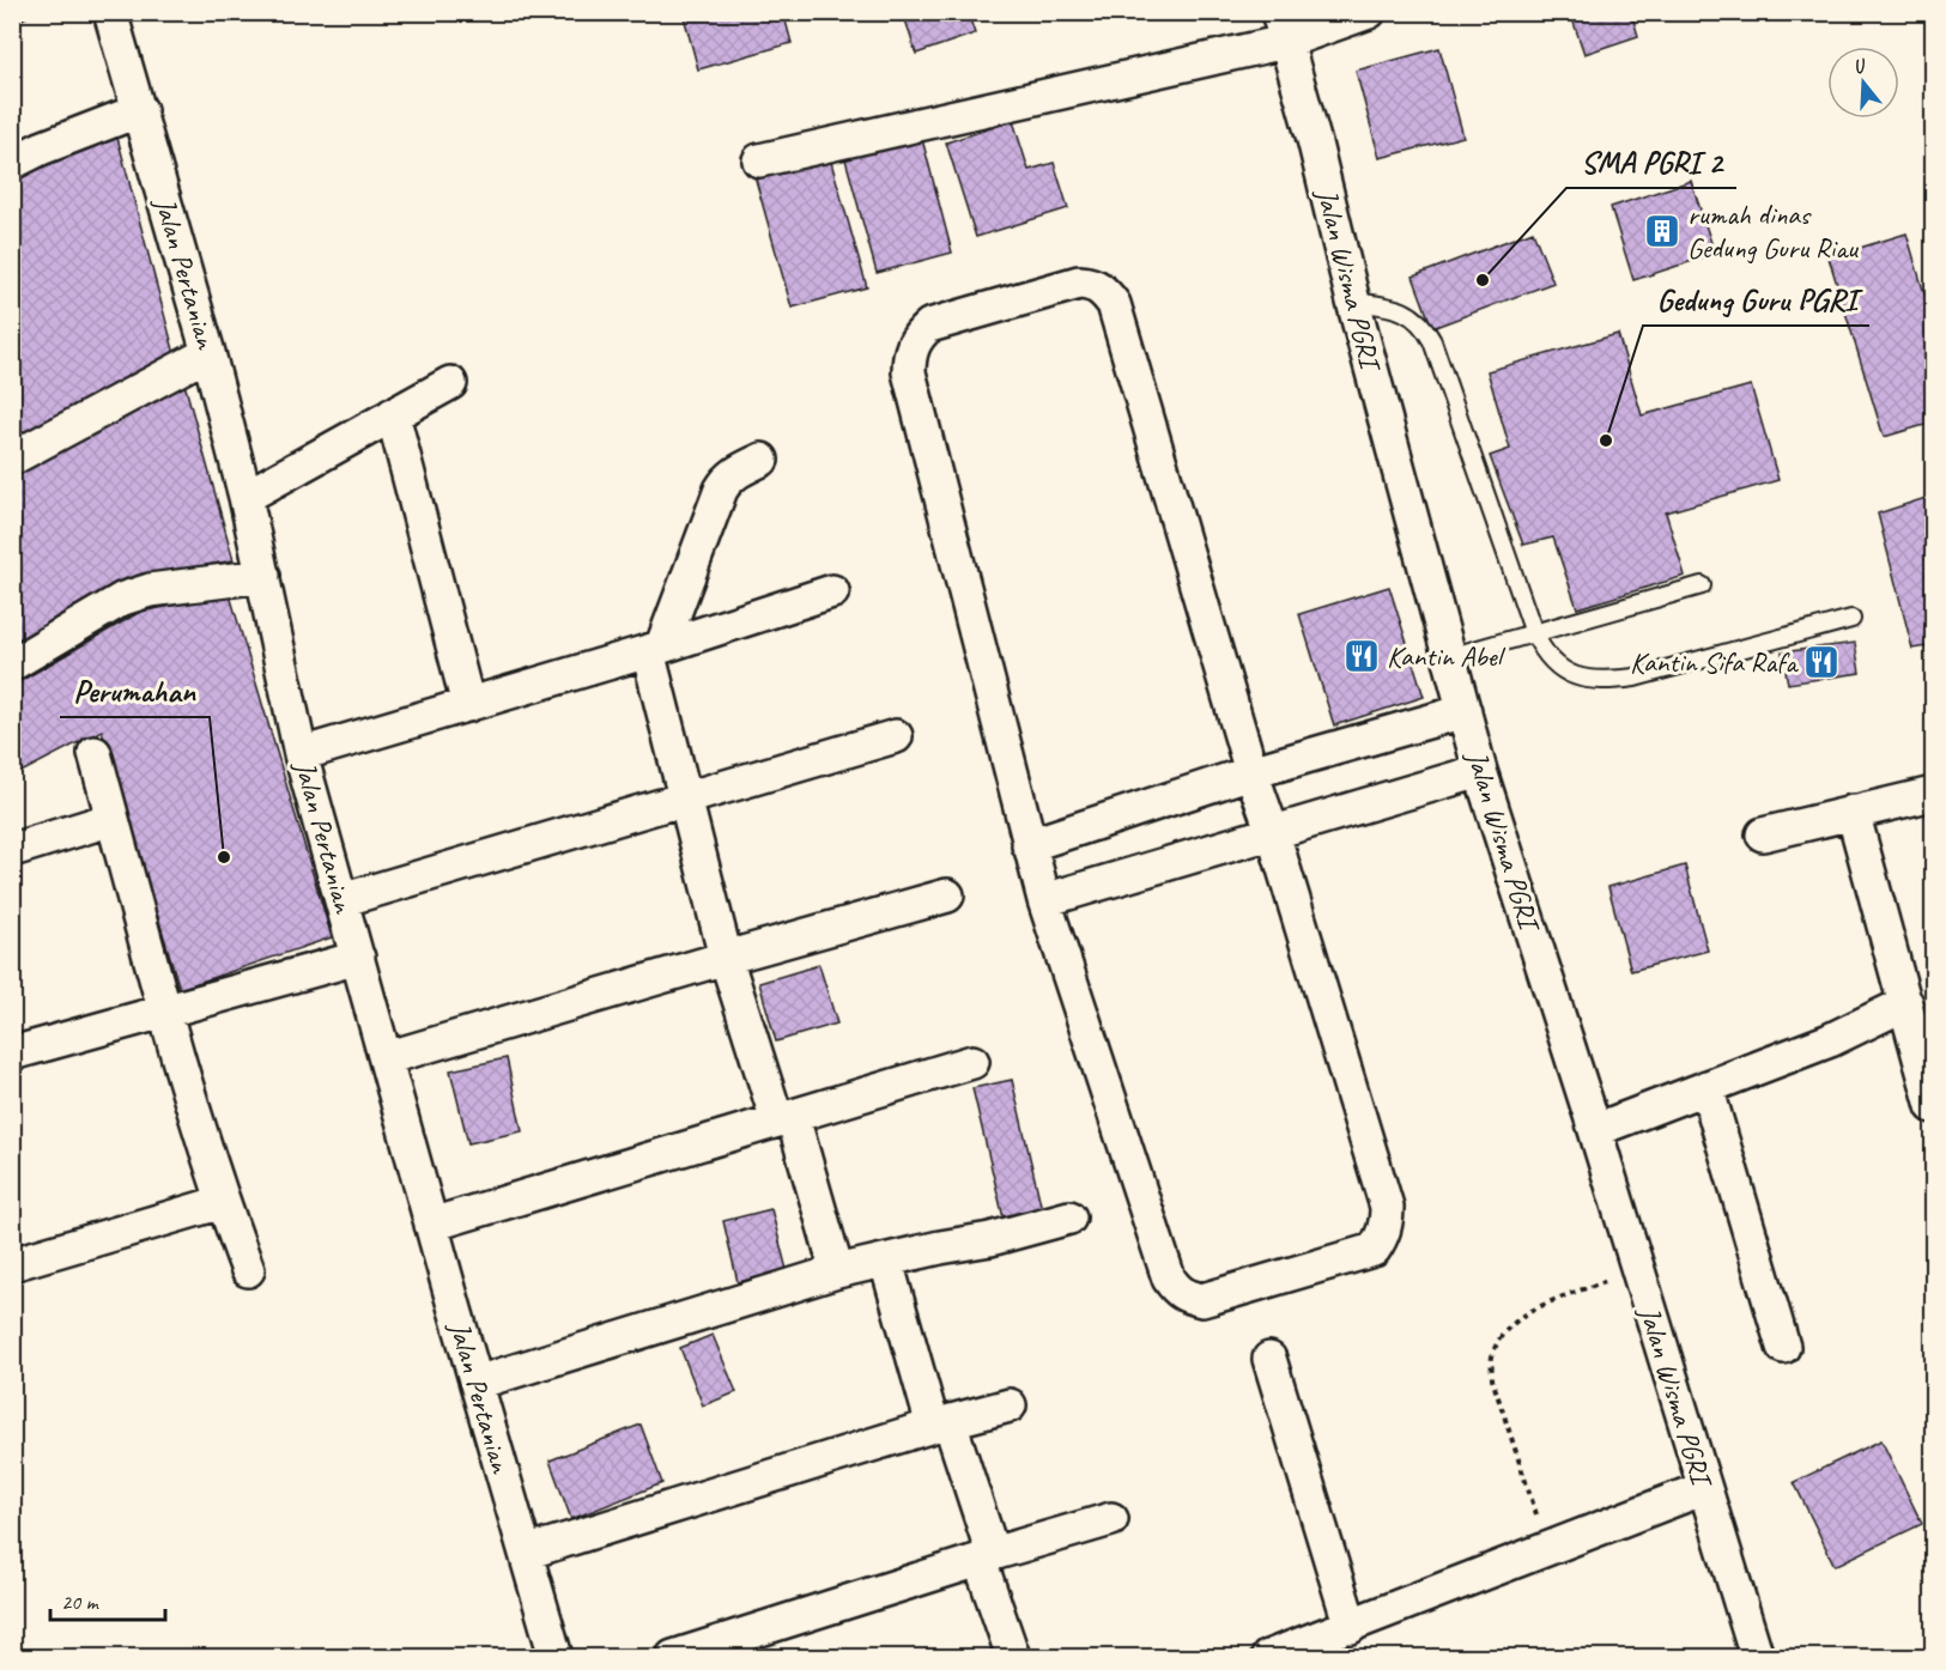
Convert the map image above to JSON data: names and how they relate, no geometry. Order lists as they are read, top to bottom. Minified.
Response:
{"streets":{"street":["Jalan Pertanian","Jalan Wisma PGRI"]},"places":{"building":["rumah dinas Gedung Guru Riau"],"other":["SMA PGRI 2","Gedung Guru PGRI","Perumahan"],"restaurant":["Kantin Abel","Kantin Sifa Rafa"]},"scale_bar":"20 m","north":"top"}
